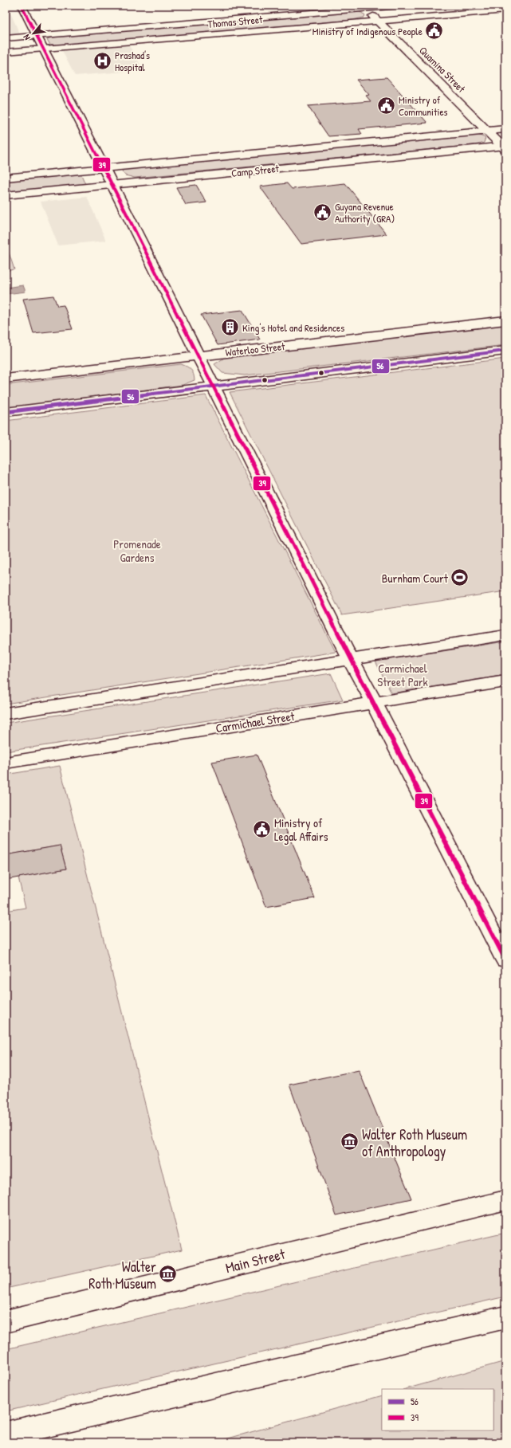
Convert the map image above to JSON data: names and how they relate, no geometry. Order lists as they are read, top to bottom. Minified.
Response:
{"streets":{"street":["Thomas Street","Quamina Street","Camp Street","Waterloo Street","Carmichael Street","Main Street"]},"crossings":[["Thomas Street","Quamina Street"],["Quamina Street","Camp Street"]],"parks":["Promenade Gardens","Carmichael Street Park"],"places":{"public building":["Ministry of Indigenous People","Ministry of Communities","Guyana Revenue Authority (GRA)","Ministry of Legal Affairs"],"hospital":["Prashad's Hospital"],"building":["King's Hotel and Residences"],"sports":["Burnham Court"],"museum":["Walter Roth Museum of Anthropology","Walter Roth Museum"]},"lines":["transit line 39","transit line 56"],"legend":["56","39"],"north":"bottom left"}
